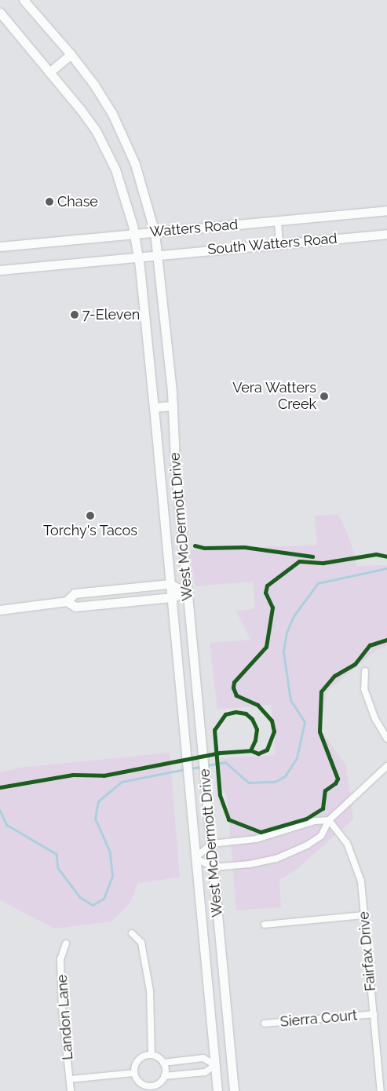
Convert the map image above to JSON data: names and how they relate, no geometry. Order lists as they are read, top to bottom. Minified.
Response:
{"streets":{"main road":["Watters Road","South Watters Road","West McDermott Drive"],"street":["Fairfax Drive","Landon Lane","Sierra Court"]},"crossings":[["Watters Road","South Watters Road"],["Watters Road","West McDermott Drive"],["South Watters Road","West McDermott Drive"],["Fairfax Drive","Sierra Court"]],"places":["Chase","7-Eleven","Vera Watters Creek","Torchy's Tacos"]}
